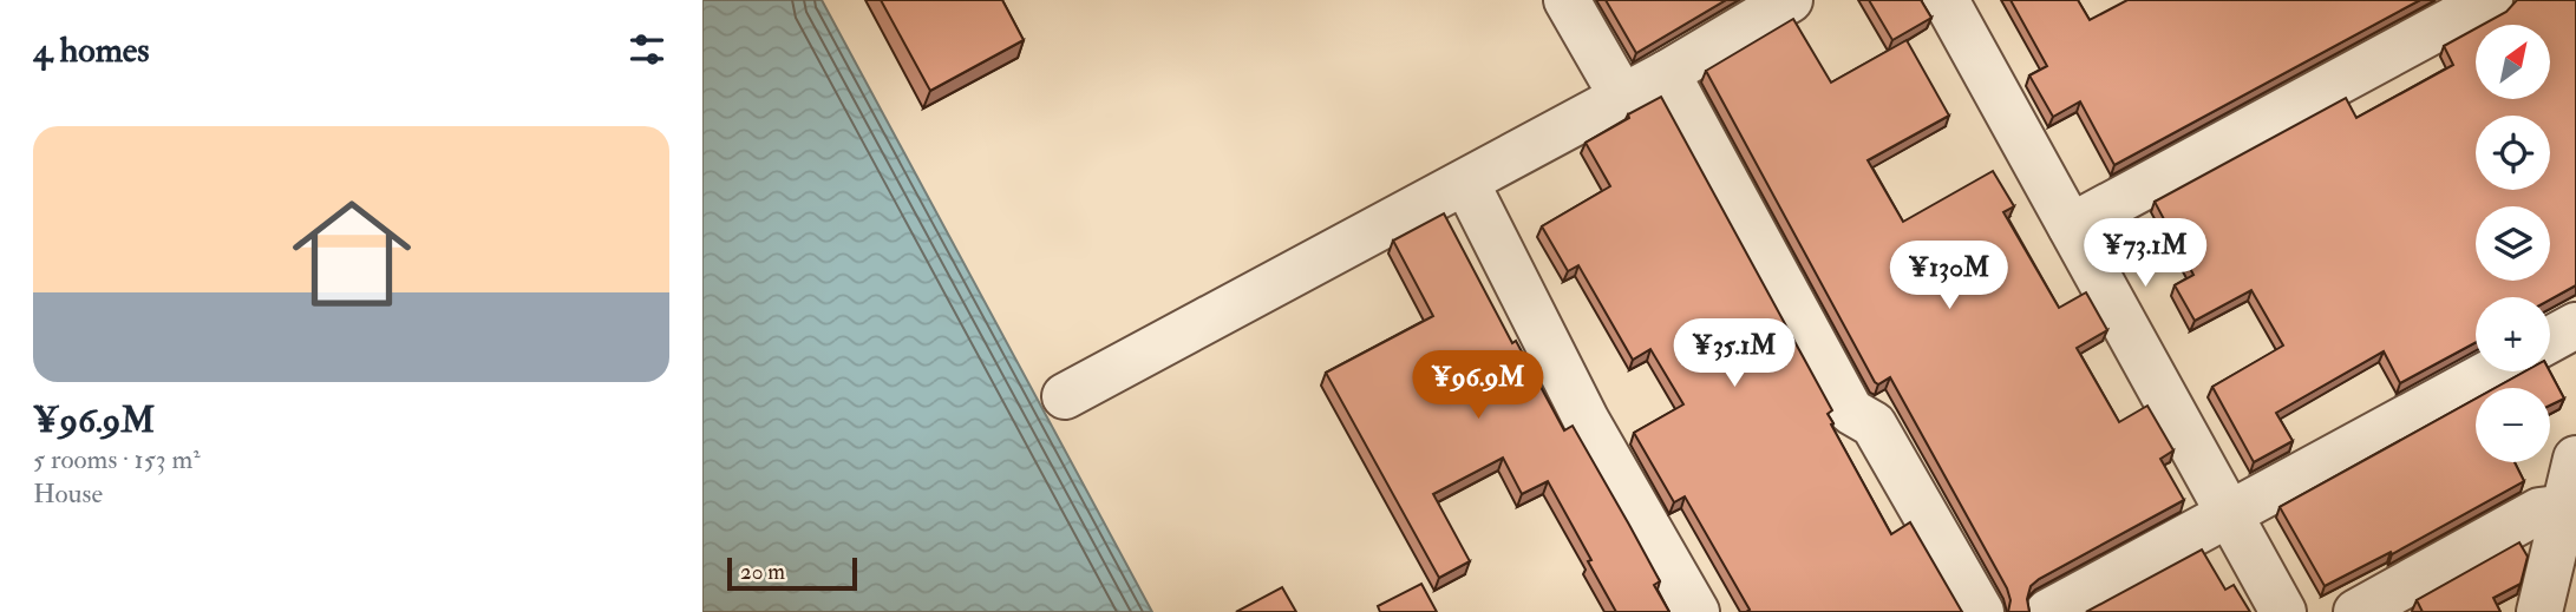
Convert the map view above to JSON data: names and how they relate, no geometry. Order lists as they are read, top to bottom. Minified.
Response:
{"scale_bar":"20 m","north":"top right","page":{"heading":"4 homes","map_buttons":["+","−"],"list":[{"name":"¥96.9M","note":"5 rooms · 153 m² · House"}],"price":["¥73.1M","¥130M","¥35.1M","¥96.9M"],"scale":"20 m"}}
